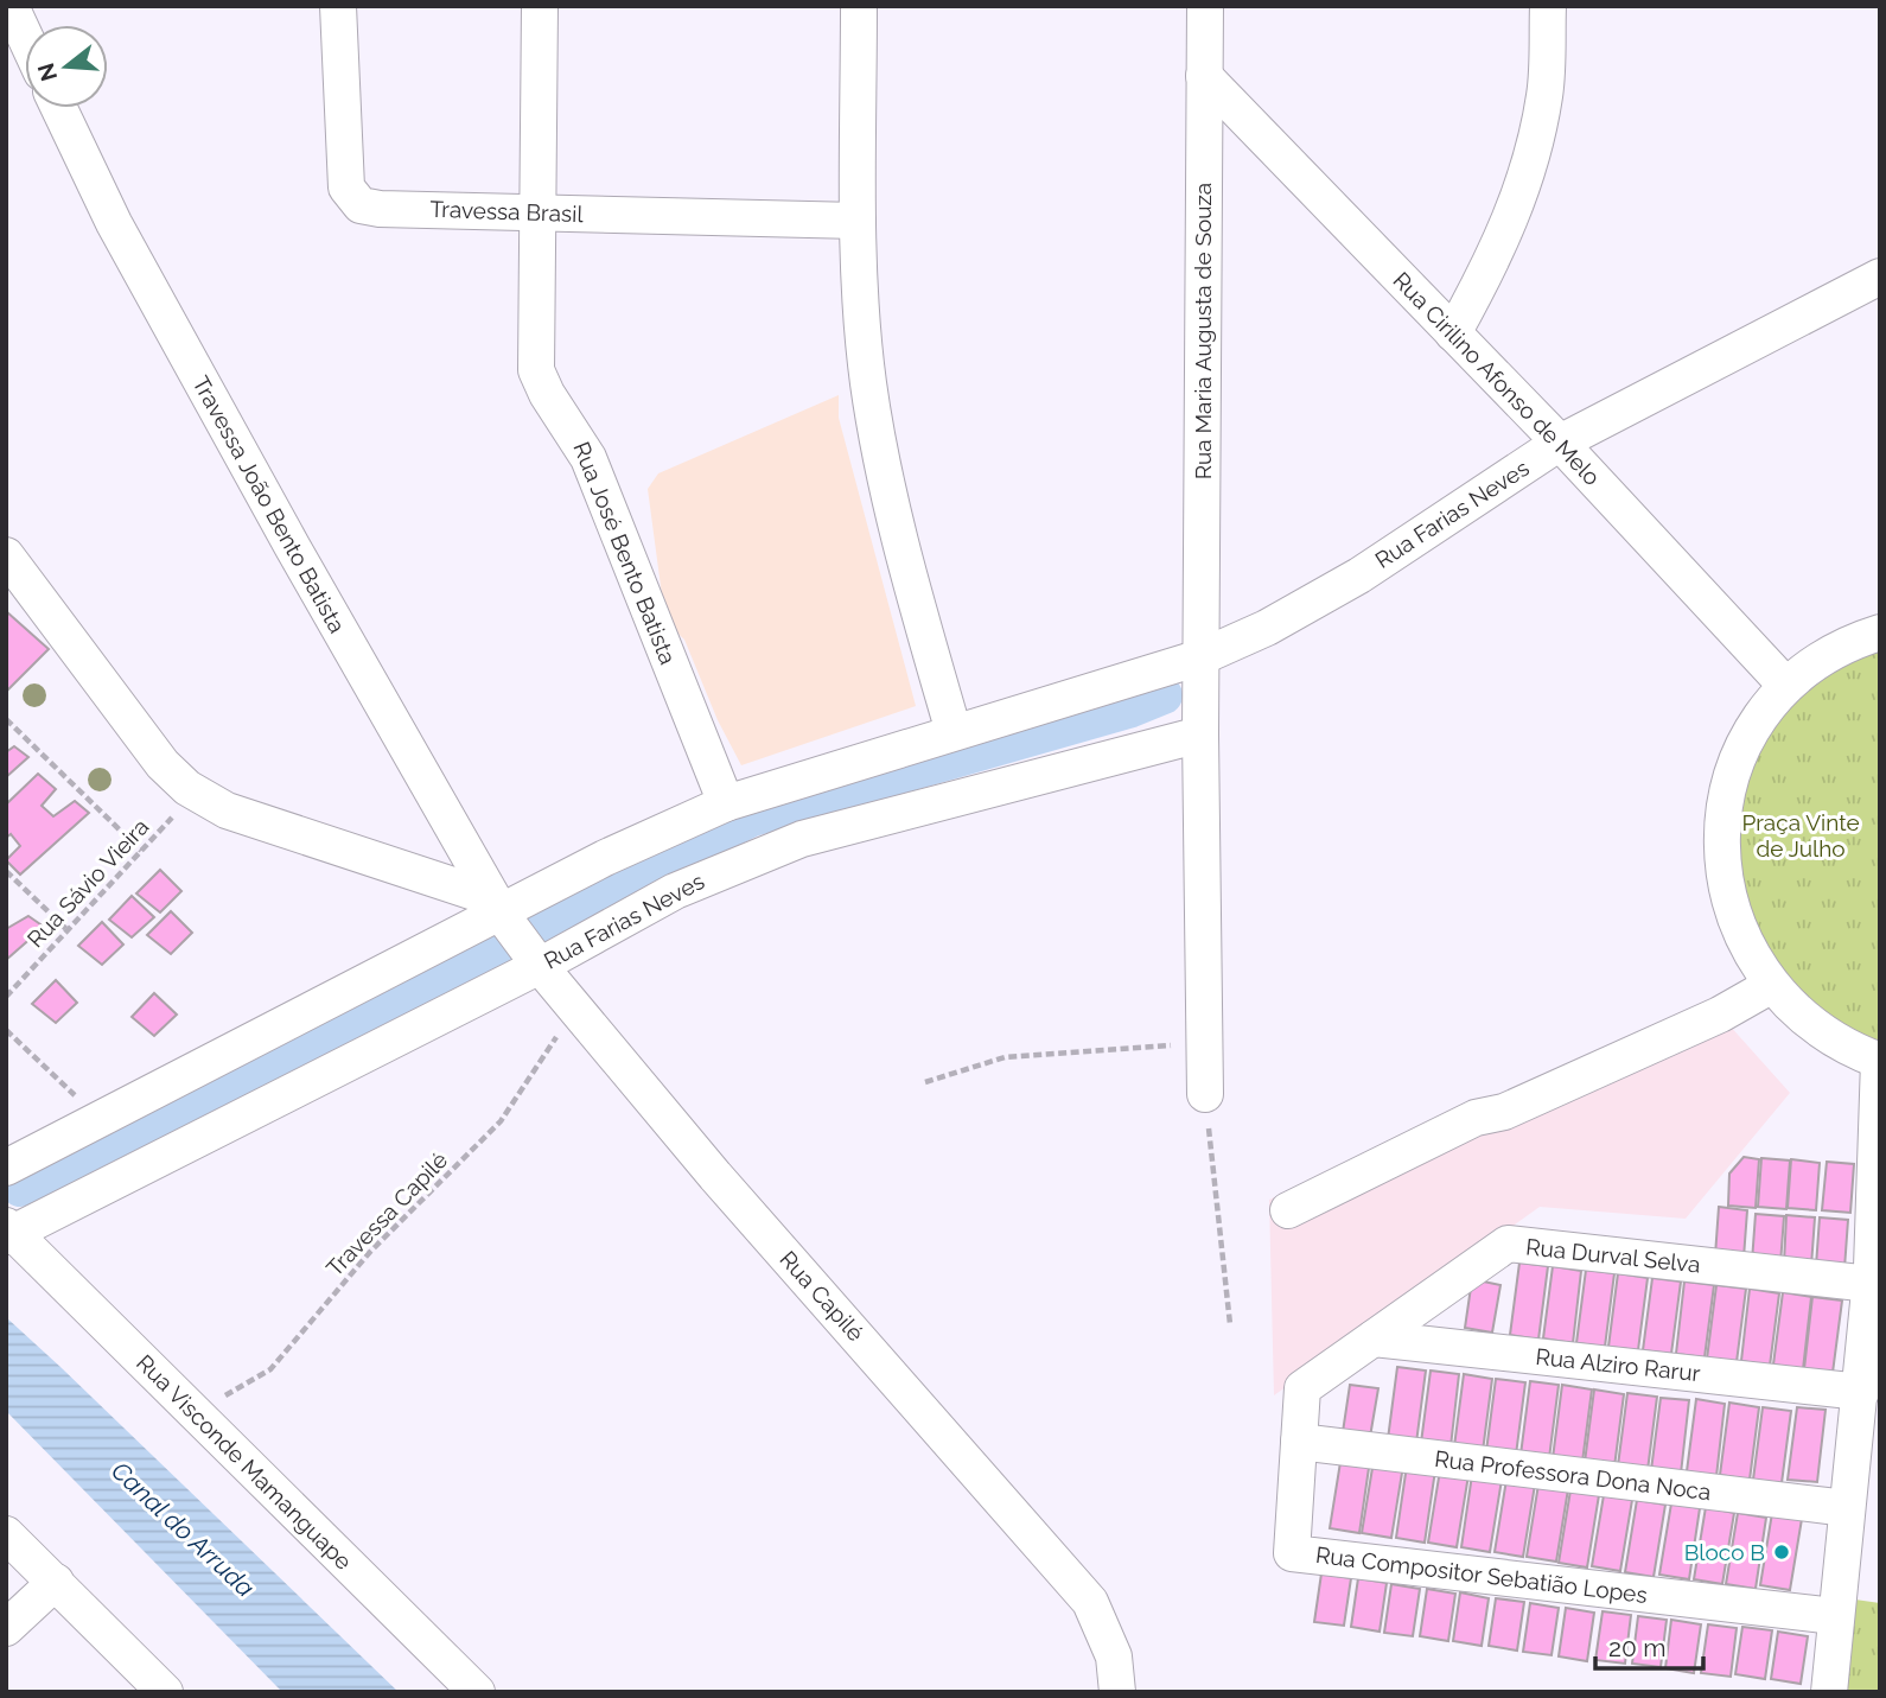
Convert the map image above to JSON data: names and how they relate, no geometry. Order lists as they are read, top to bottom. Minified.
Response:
{"streets":{"street":["Travessa Brasil","Rua Maria Augusta de Souza","Rua Cirilino Afonso de Melo","Travessa João Bento Batista","Rua Farias Neves","Rua José Bento Batista","Rua Durval Selva","Rua Capilé","Rua Alziro Rarur","Rua Visconde Mamanguape","Rua Professora Dona Noca","Rua Compositor Sebatião Lopes"],"path":["Rua Sávio Vieira","Travessa Capilé"]},"crossings":[["Travessa Brasil","Rua José Bento Batista"],["Rua Maria Augusta de Souza","Rua Cirilino Afonso de Melo"],["Rua Maria Augusta de Souza","Rua Farias Neves"],["Rua Cirilino Afonso de Melo","Rua Farias Neves"],["Travessa João Bento Batista","Rua Farias Neves"],["Travessa João Bento Batista","Rua Capilé"],["Rua Farias Neves","Rua José Bento Batista"],["Rua Farias Neves","Rua Capilé"],["Rua Farias Neves","Rua Visconde Mamanguape"],["Travessa Capilé","Rua Capilé"],["Travessa Capilé","Rua Visconde Mamanguape"],["Rua Durval Selva","Rua Alziro Rarur"],["Rua Durval Selva","Rua Compositor Sebatião Lopes"],["Rua Professora Dona Noca","Rua Compositor Sebatião Lopes"]],"water":["Canal do Arruda"],"parks":["Praça Vinte de Julho"],"places":["Bloco B"],"scale_bar":"20 m","north":"left"}
